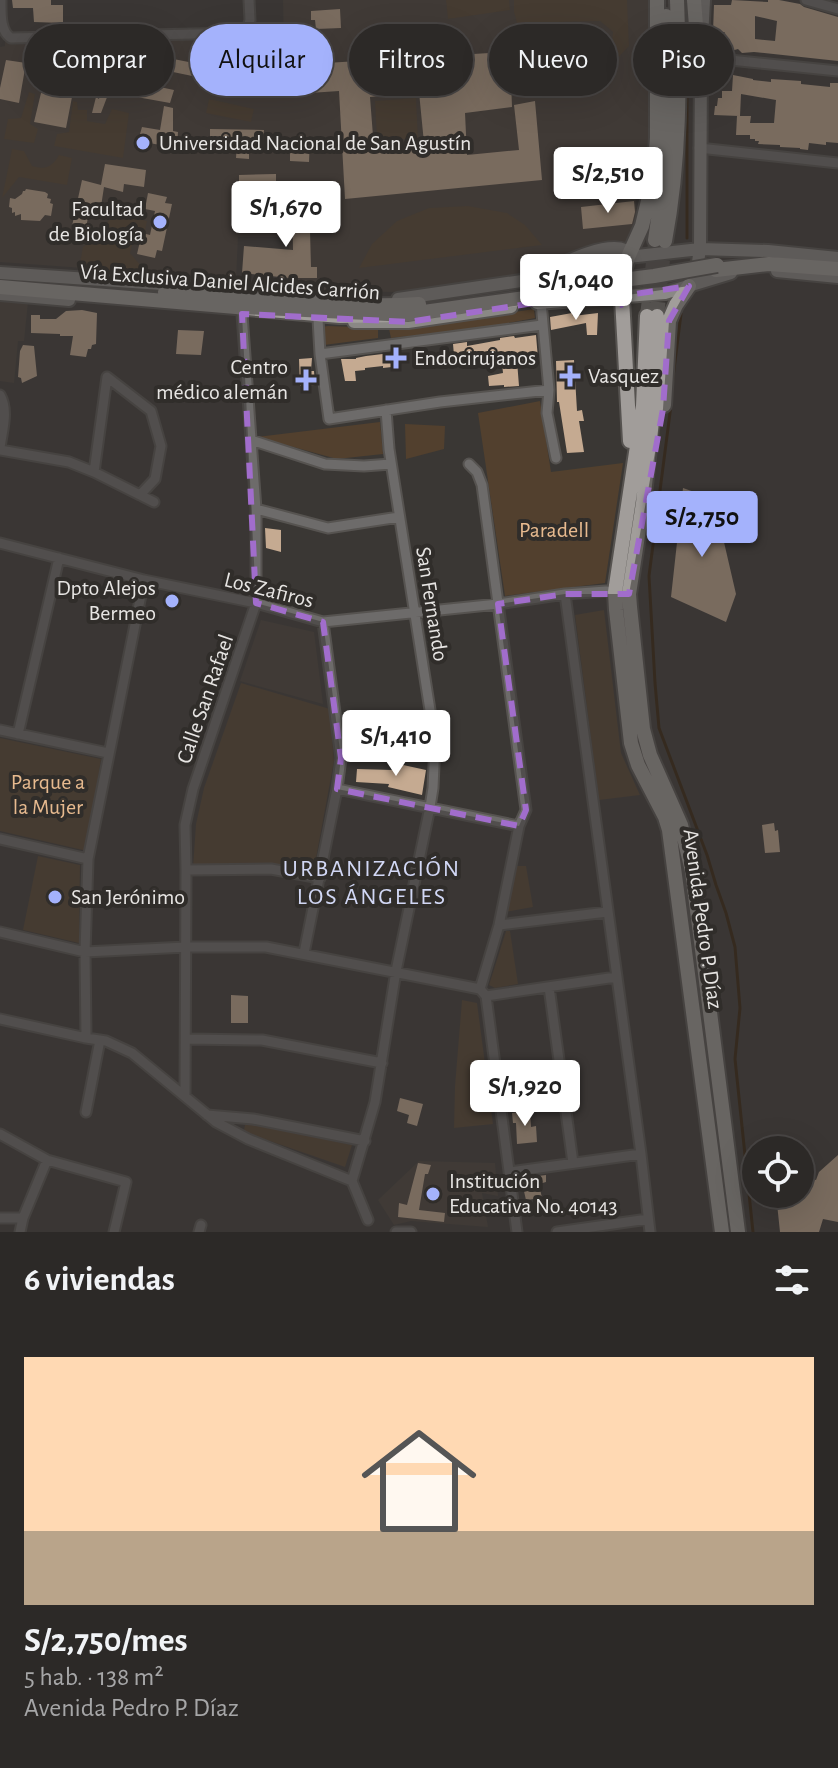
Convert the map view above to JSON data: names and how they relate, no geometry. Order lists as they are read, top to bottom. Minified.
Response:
{"streets":{"main road":["Vía Exclusiva Daniel Alcides Carrión","Avenida Pedro P. Díaz"],"street":["Los Zafiros","San Fernando","Calle San Rafael"]},"crossings":[["Los Zafiros","San Fernando"],["Los Zafiros","Calle San Rafael"],["Los Zafiros","Avenida Pedro P. Díaz"]],"districts":["URBANIZACIÓN LOS ÁNGELES"],"parks":["Paradell","Parque a la Mujer"],"places":{"other":["Universidad Nacional de San Agustín","Facultad de Biología","Dpto Alejos Bermeo","San Jerónimo","Institución Educativa No. 40143"],"health":["Endocirujanos","Vasquez","Centro médico alemán"]},"page":{"chip":["Comprar","Alquilar","Filtros","Nuevo","Piso"],"price":["S/2,510","S/1,670","S/1,040","S/2,750","S/1,410","S/1,920"],"heading":"6 viviendas","list":[{"name":"S/2,750/mes","note":"5 hab. · 138 m² · Avenida Pedro P. Díaz"}]}}
